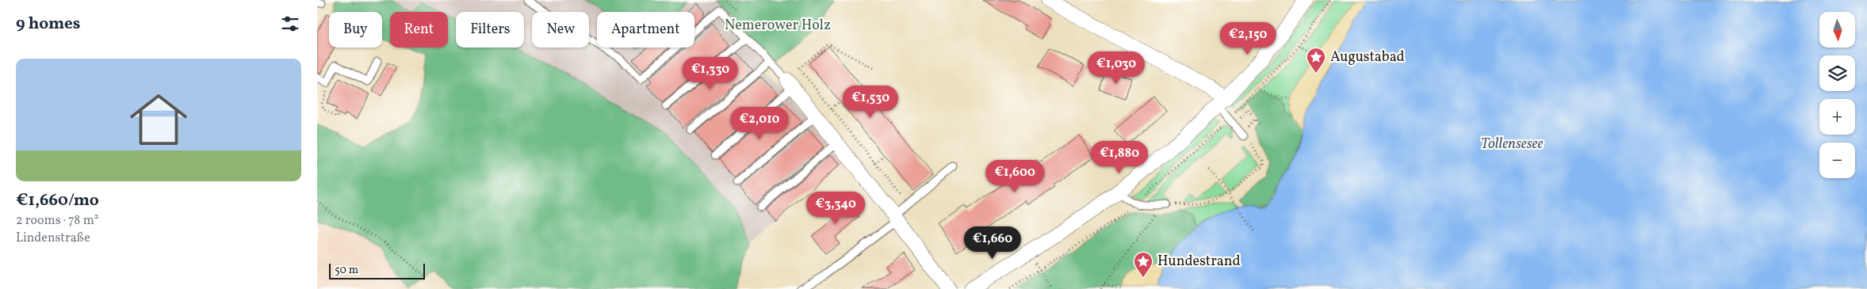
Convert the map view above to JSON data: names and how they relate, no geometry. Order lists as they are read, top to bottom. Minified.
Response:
{"water":["Tollensesee"],"parks":["Nemerower Holz"],"places":{"place":["Augustabad","Hundestrand"]},"scale_bar":"50 m","north":"bottom","page":{"heading":"9 homes","map_buttons":["+","−"],"chip":["Buy","Rent","Filters","New","Apartment"],"price":["€2,150","€1,030","€1,330","€1,530","€2,010","€1,880","€1,600","€3,340","€1,660"],"list":[{"name":"€1,660/mo","note":"2 rooms · 78 m² · Lindenstraße"}],"scale":"50 m"}}
